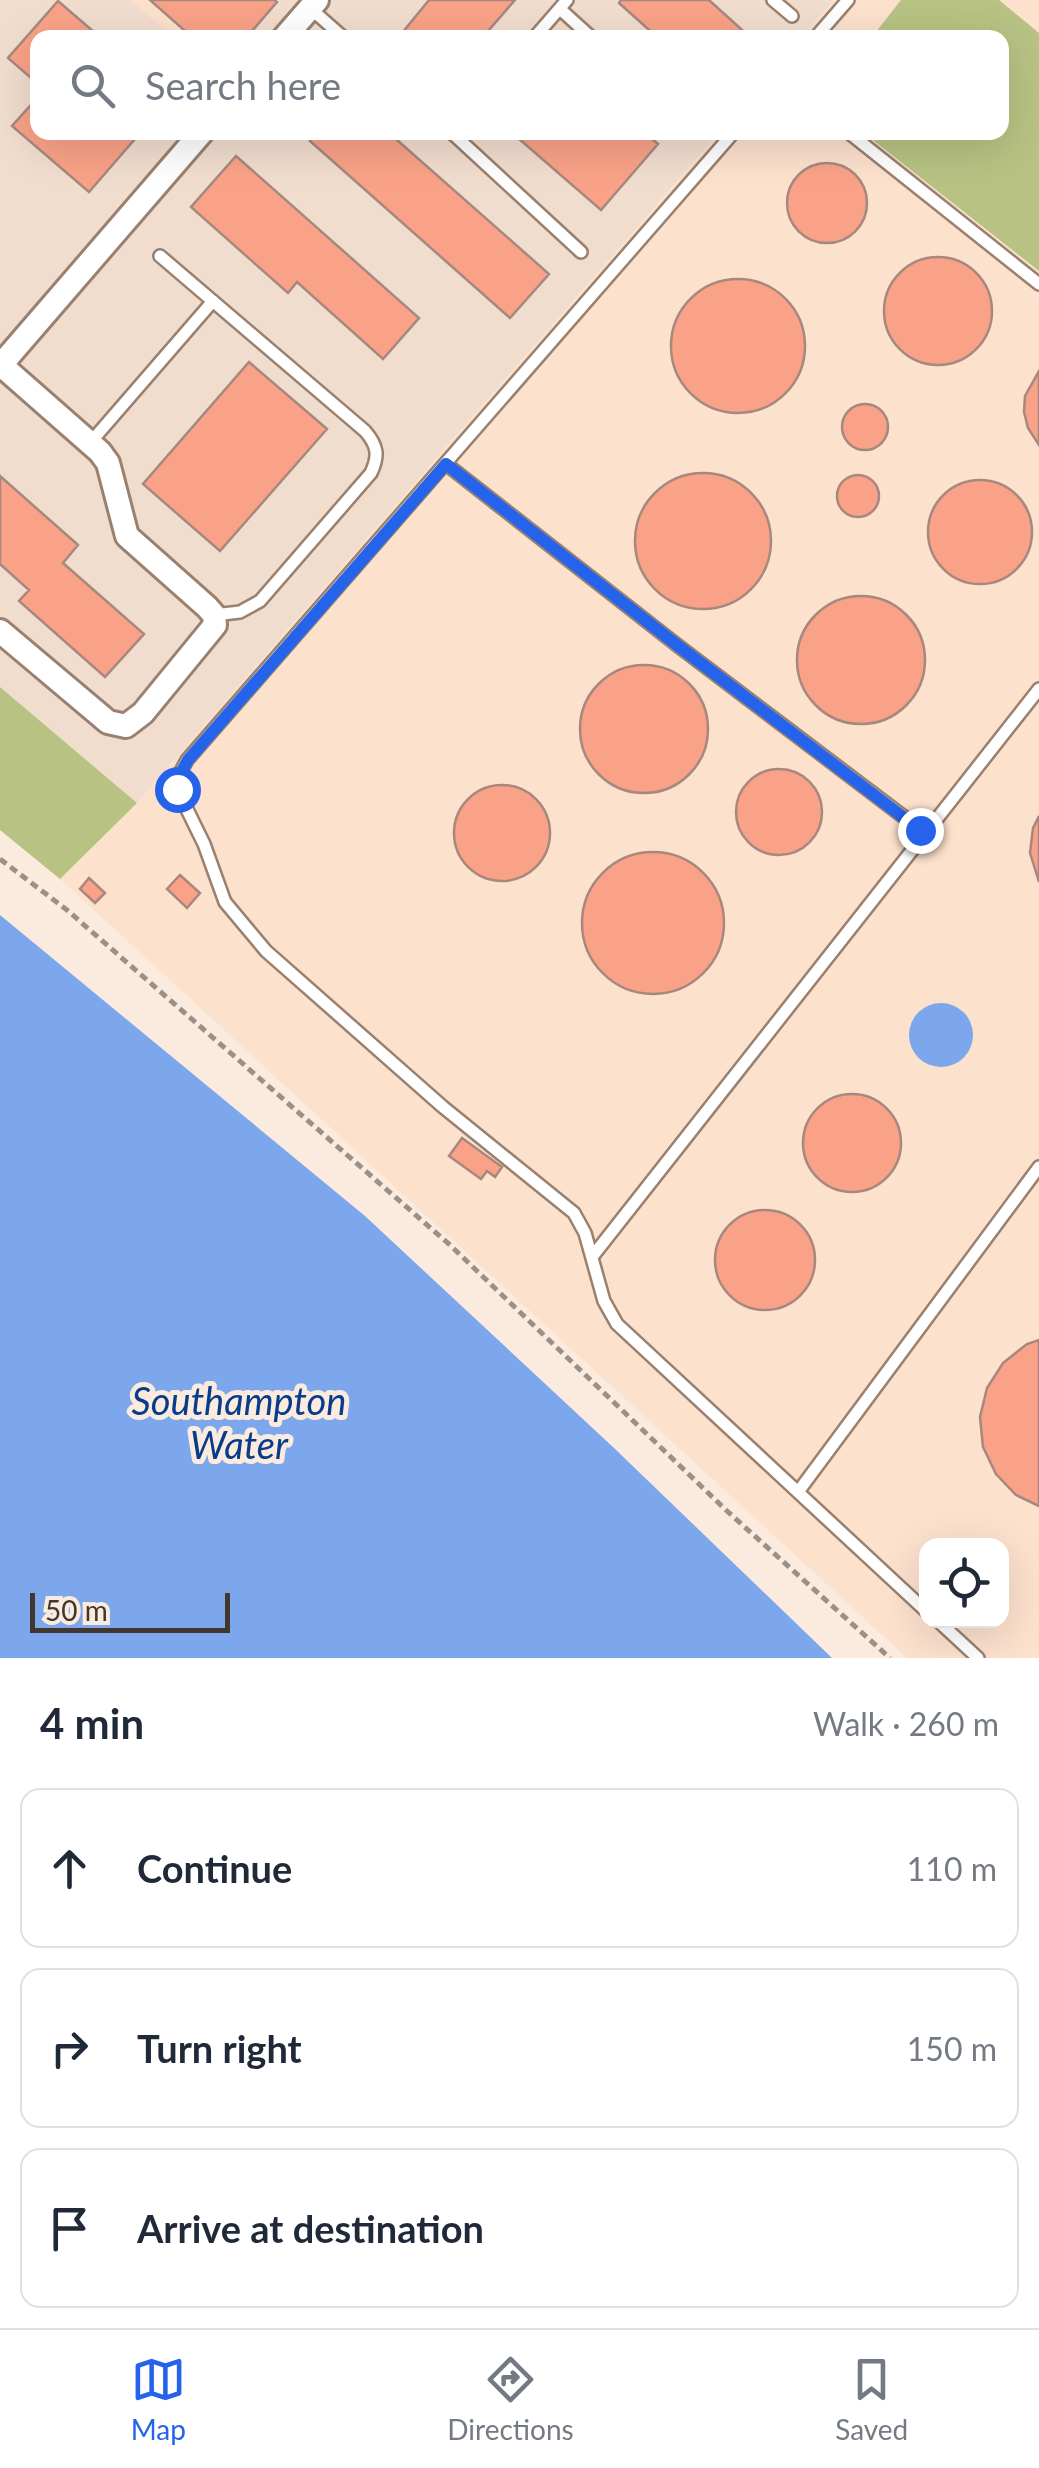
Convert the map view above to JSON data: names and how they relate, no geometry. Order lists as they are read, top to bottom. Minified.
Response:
{"water":["Southampton Water"],"scale_bar":"50 m","page":{"search":"Search here","scale":"50 m","heading":["4 min","Walk · 260 m"],"list":[["Continue","110 m"],["Turn right","150 m"],"Arrive at destination"],"nav":["Map","Directions","Saved"]}}
